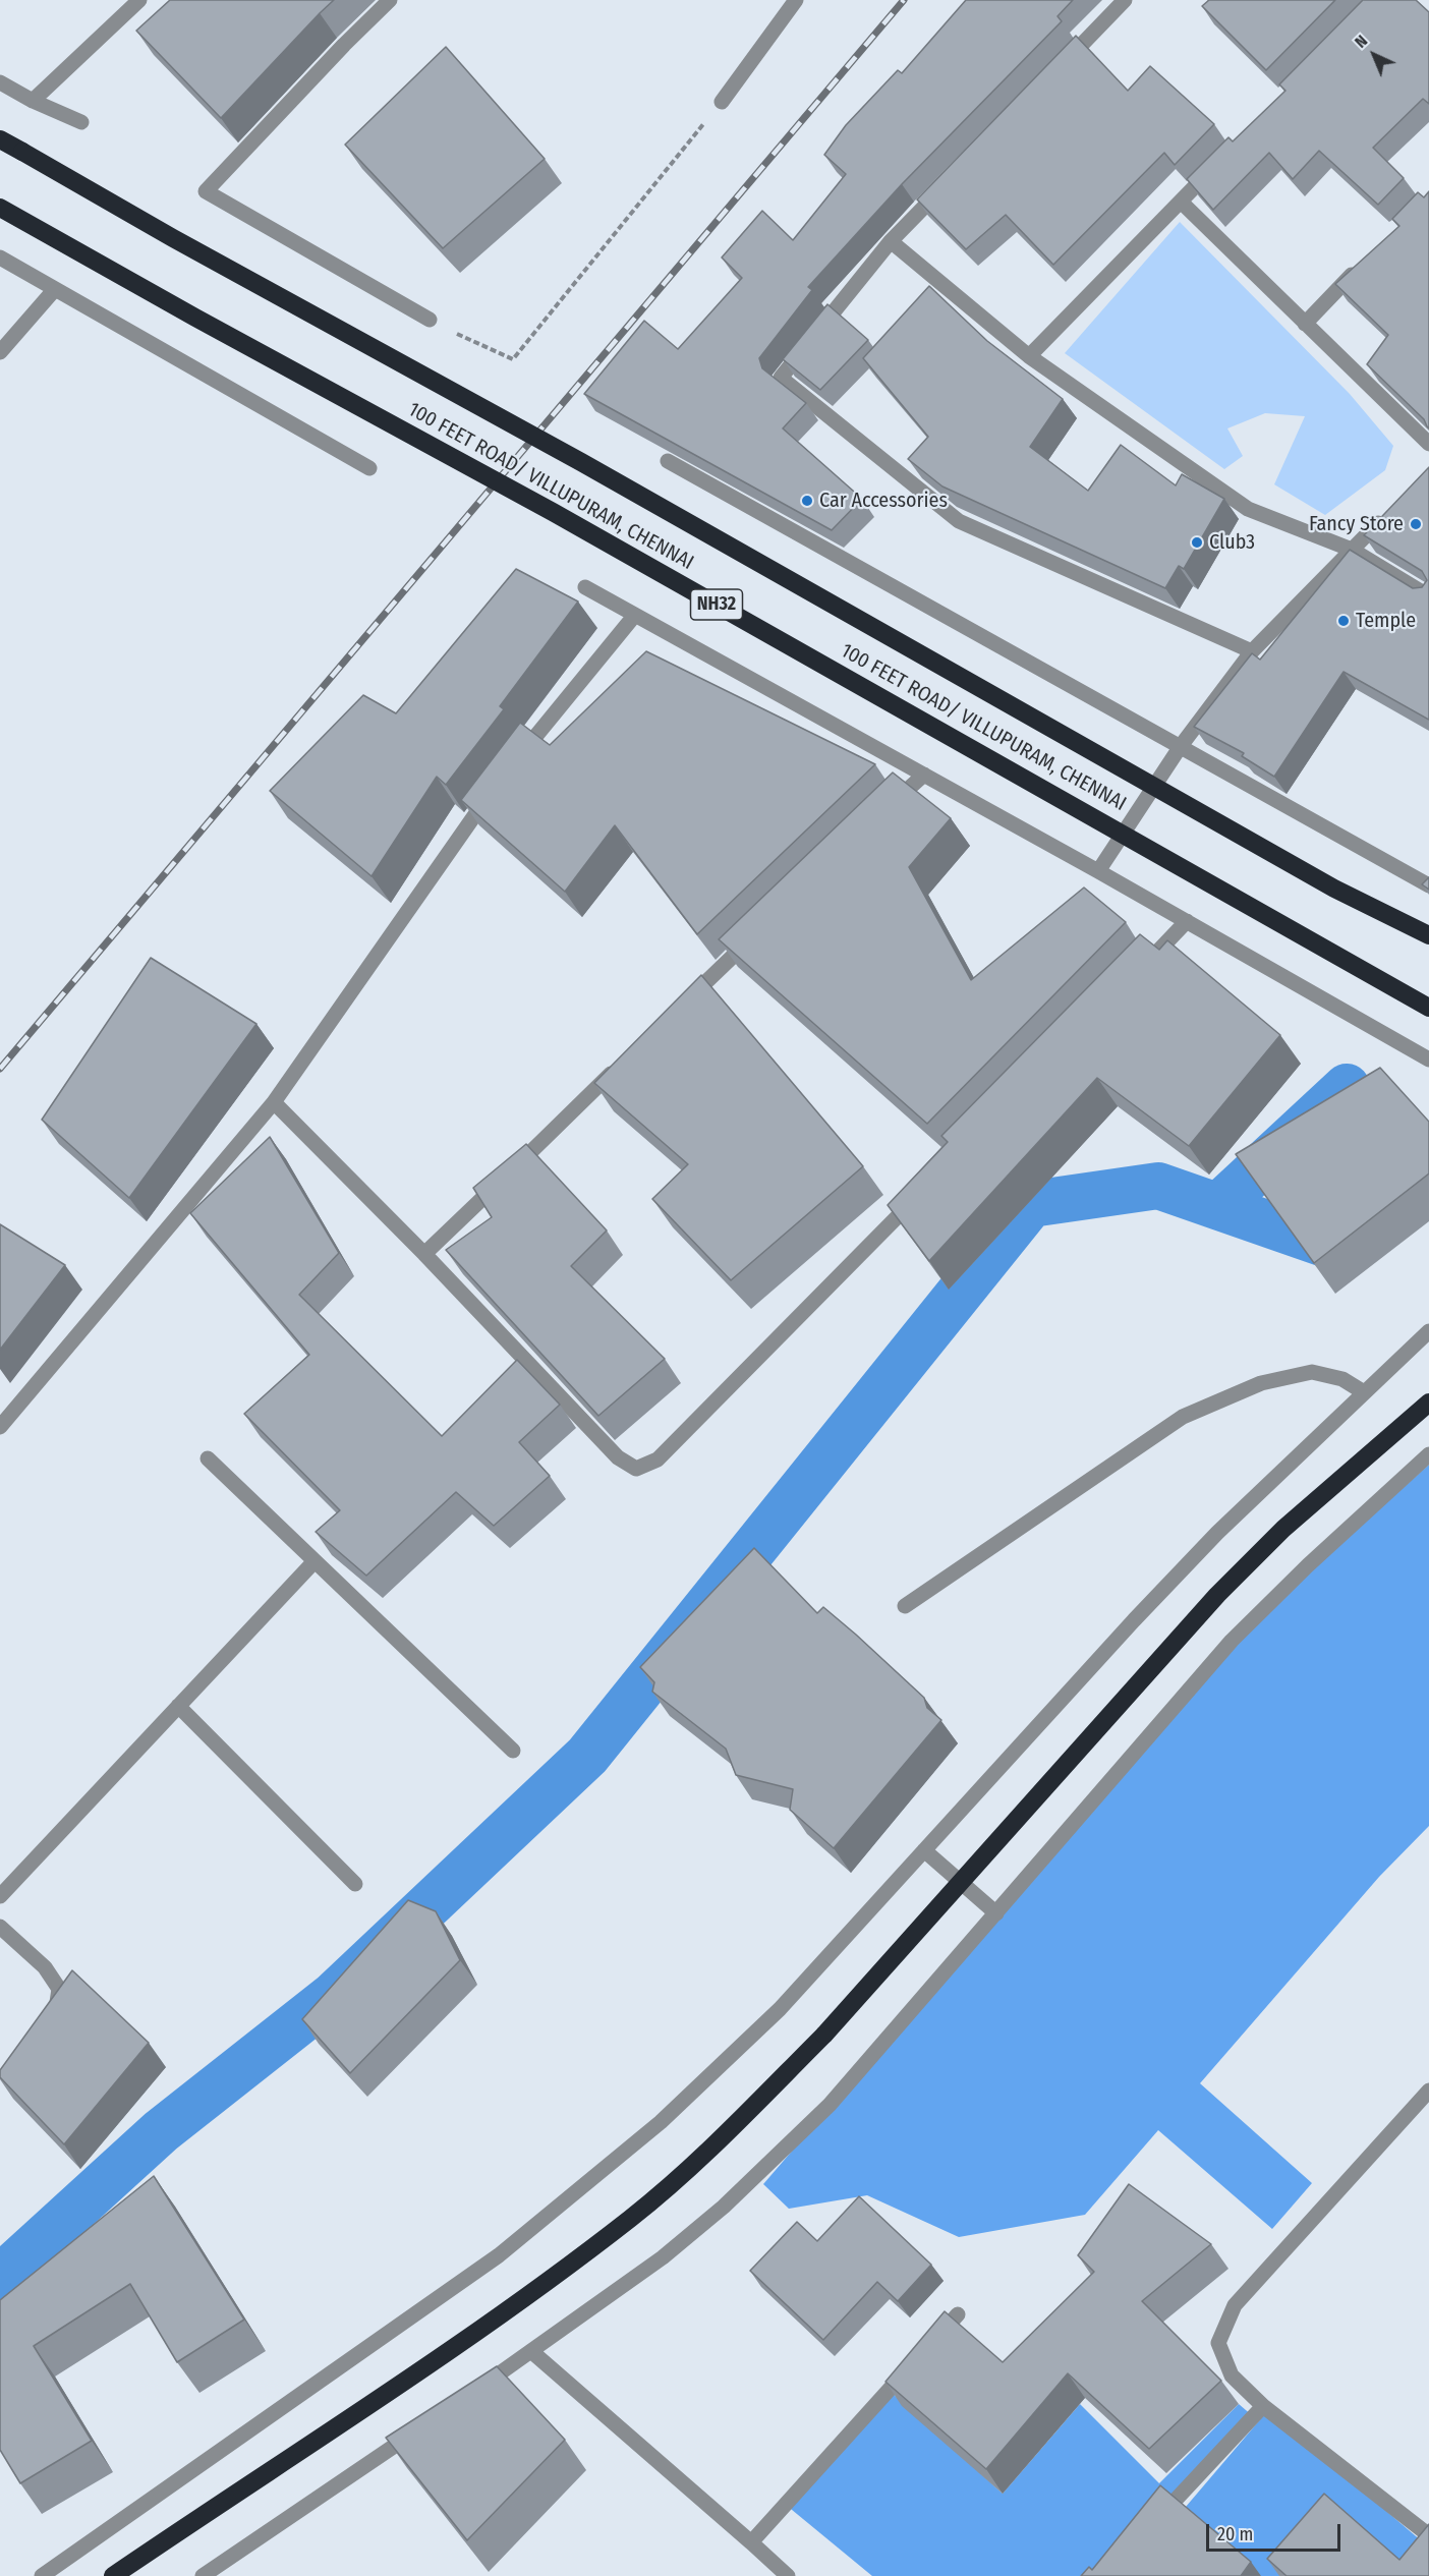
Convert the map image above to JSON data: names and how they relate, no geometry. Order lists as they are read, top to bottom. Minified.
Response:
{"streets":{"highway":["100 FEET ROAD/ VILLUPURAM, CHENNAI","NH32"]},"places":["Car Accessories","Fancy Store","Club3","Temple"],"scale_bar":"20 m","north":"top left"}
